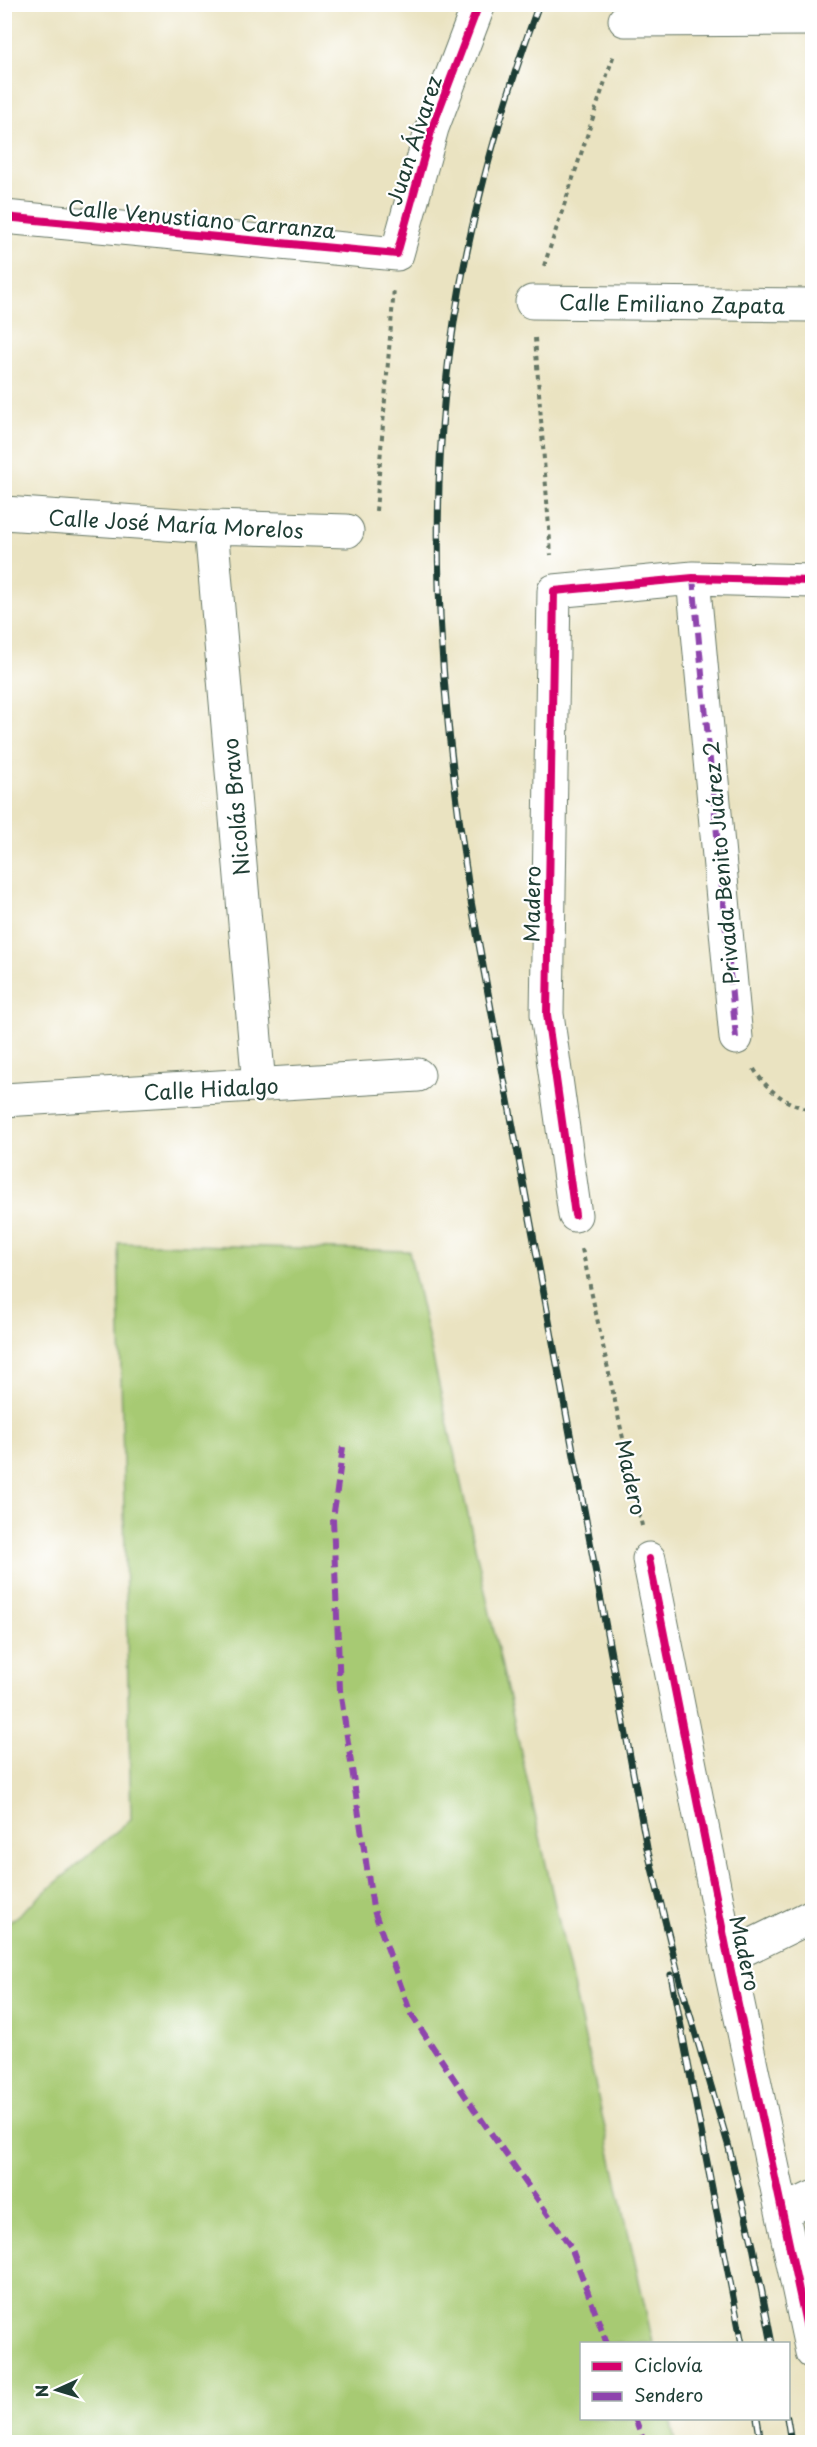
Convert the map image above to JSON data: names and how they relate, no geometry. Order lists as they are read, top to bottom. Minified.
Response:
{"streets":{"street":["Juan Álvarez","Calle Venustiano Carranza","Calle Emiliano Zapata","Calle José María Morelos","Nicolás Bravo","Privada Benito Juárez 2","Madero","Calle Hidalgo"]},"crossings":[["Juan Álvarez","Calle Venustiano Carranza"],["Calle José María Morelos","Nicolás Bravo"],["Nicolás Bravo","Calle Hidalgo"],["Privada Benito Juárez 2","Madero"]],"legend":["Ciclovía","Sendero"],"north":"left"}
